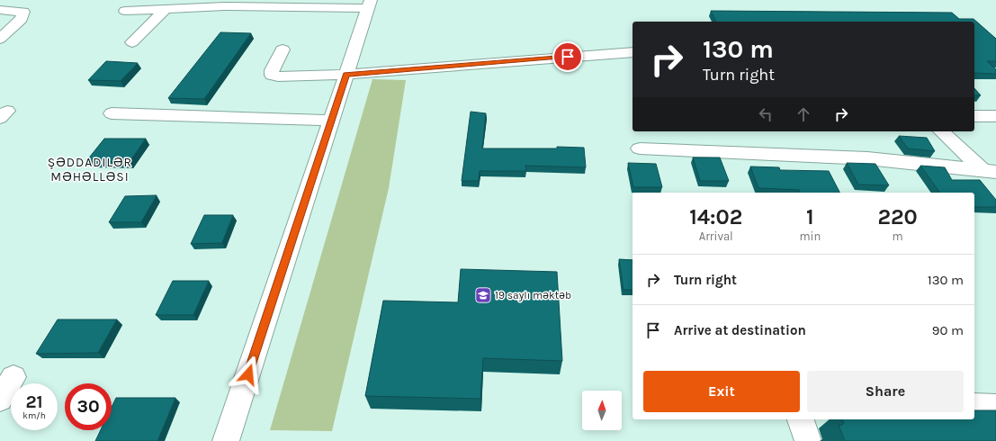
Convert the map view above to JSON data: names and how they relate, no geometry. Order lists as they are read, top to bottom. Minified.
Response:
{"districts":["ŞƏDDADILƏR MƏHƏLLƏSI"],"places":{"school or university":["19 saylı məktəb"]},"north":"top","page":{"turn":["130 m","Turn right"],"eta":["14:02","Arrival","1","min","220","m"],"list":[{"name":"Turn right","value":"130 m"},{"name":"Arrive at destination","value":"90 m"}],"buttons":["Exit","Share"],"speed":"21 km/h","limit":"30"}}
